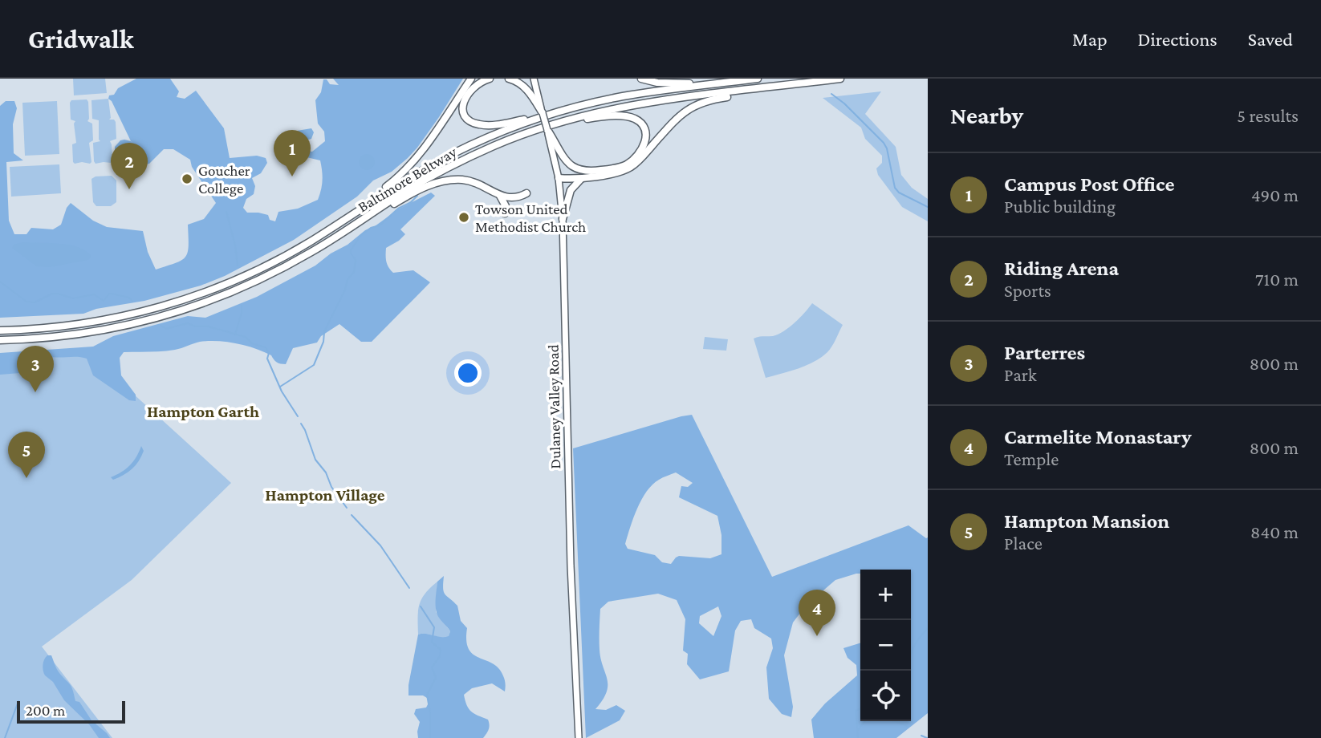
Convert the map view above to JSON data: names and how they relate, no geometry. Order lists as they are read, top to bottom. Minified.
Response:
{"streets":{"highway":["Baltimore Beltway"],"main road":["Dulaney Valley Road"]},"districts":["Hampton Garth","Hampton Village"],"places":["Goucher College","Towson United Methodist Church"],"scale_bar":"200 m","page":{"header":"Gridwalk","nav":["Map","Directions","Saved"],"heading":["Nearby","5 results"],"pins":["1","2","3","5","4"],"list":[{"mark":"1","name":"Campus Post Office","note":"Public building","value":"490 m"},{"mark":"2","name":"Riding Arena","note":"Sports","value":"710 m"},{"mark":"3","name":"Parterres","note":"Park","value":"800 m"},{"mark":"4","name":"Carmelite Monastary","note":"Temple","value":"800 m"},{"mark":"5","name":"Hampton Mansion","note":"Place","value":"840 m"}],"map_buttons":["+","−"],"scale":"200 m"}}
